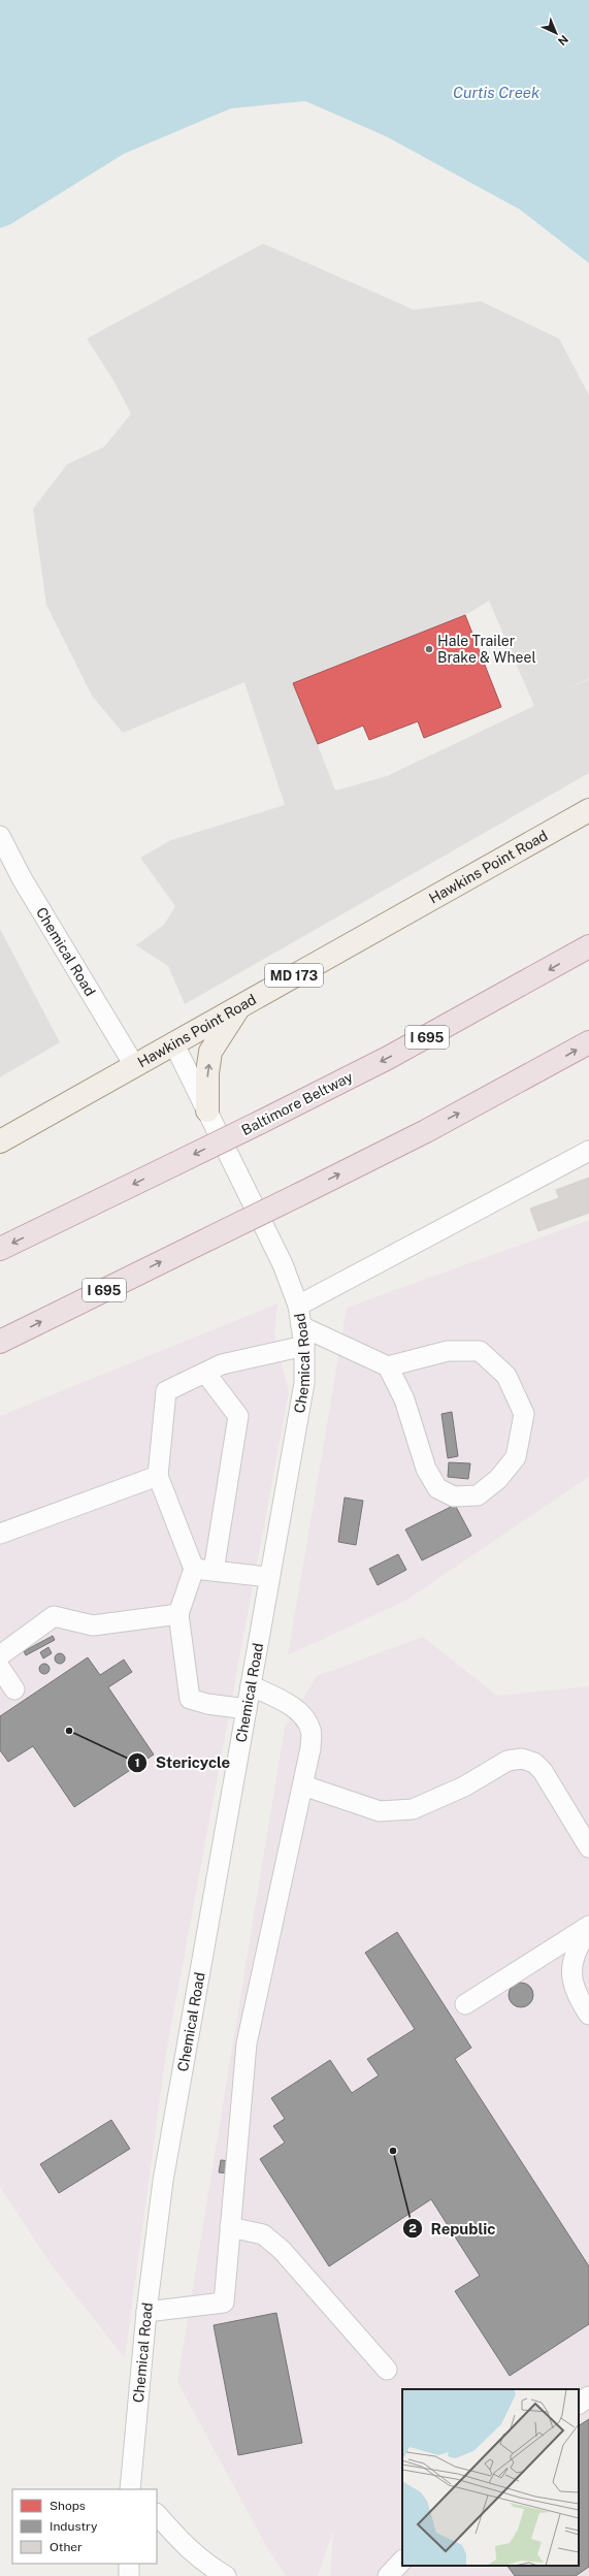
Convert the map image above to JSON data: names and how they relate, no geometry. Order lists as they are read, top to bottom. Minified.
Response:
{"streets":{"highway":["I 695","Baltimore Beltway"],"main road":["Hawkins Point Road","MD 173"],"street":["Chemical Road"]},"crossings":[["Hawkins Point Road","Chemical Road"]],"water":["Curtis Creek"],"places":["Hale Trailer Brake & Wheel","Stericycle","Republic"],"legend":["Shops","Industry","Other"],"north":"bottom right"}
